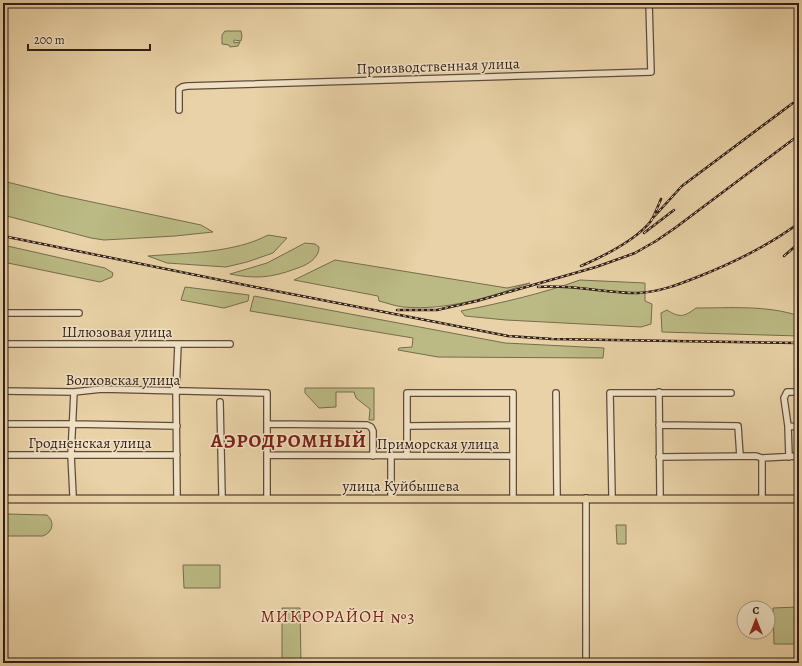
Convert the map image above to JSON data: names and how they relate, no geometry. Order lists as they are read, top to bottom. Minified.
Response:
{"streets":{"main road":["улица Куйбышева"],"street":["Производственная улица","Шлюзовая улица","Волховская улица","Гродненская улица","Приморская улица"]},"districts":["АЭРОДРОМНЫЙ","МИКРОРАЙОН №3"],"scale_bar":"200 m","north":"top"}
